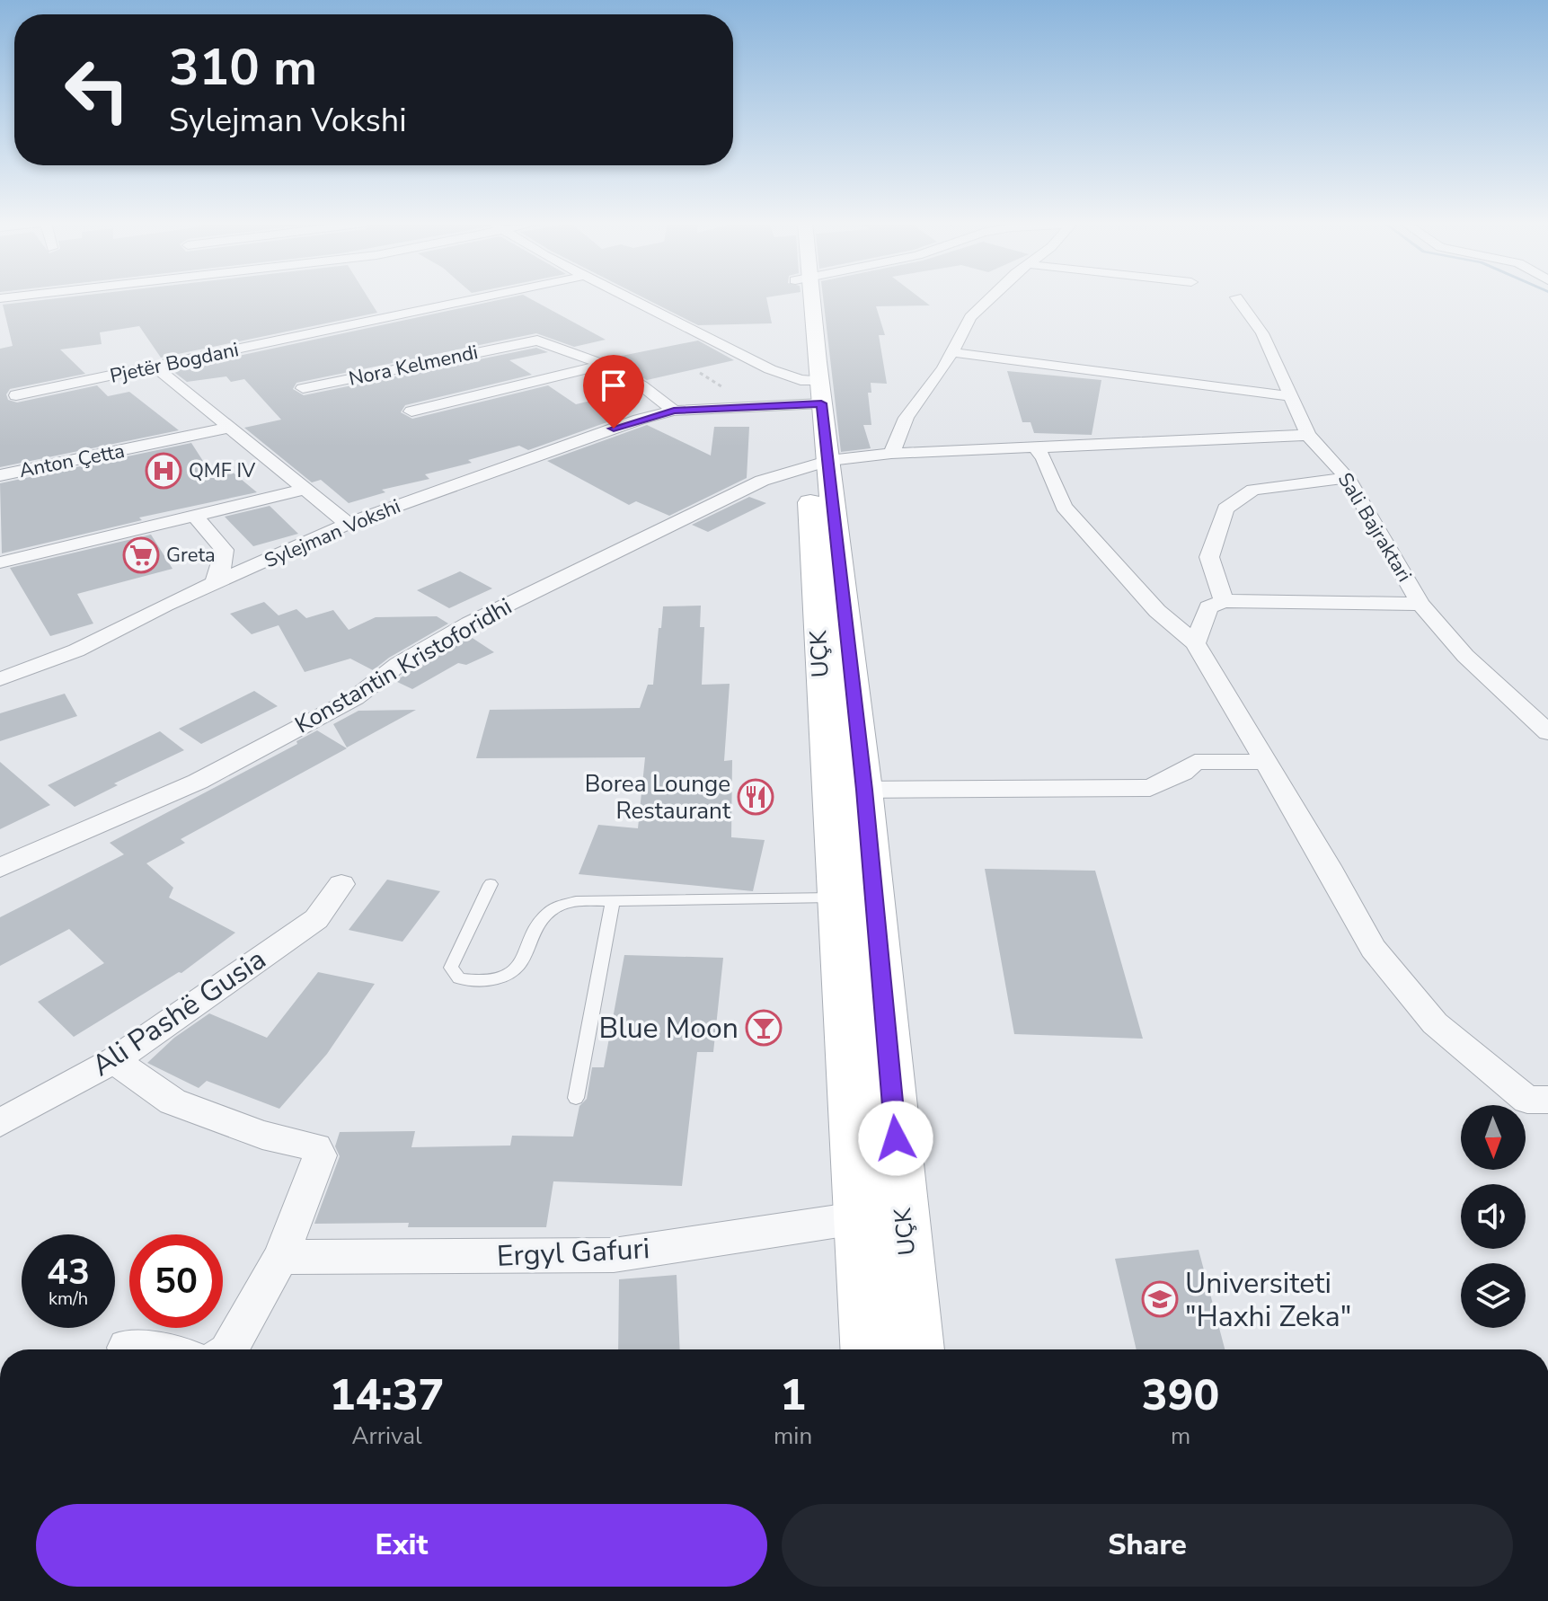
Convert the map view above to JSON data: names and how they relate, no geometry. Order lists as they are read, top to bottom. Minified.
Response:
{"streets":{"main road":["UÇK"],"street":["Pjetër Bogdani","Nora Kelmendi","Anton Çetta","Sali Bajraktari","Sylejman Vokshi","Konstantin Kristoforidhi","Ali Pashë Gusia","Ergyl Gafuri"]},"crossings":[["Sylejman Vokshi","UÇK"],["UÇK","Konstantin Kristoforidhi"],["UÇK","Ergyl Gafuri"]],"places":{"hospital":["QMF IV"],"supermarket":["Greta"],"restaurant":["Borea Lounge Restaurant"],"bar":["Blue Moon"],"school or university":["Universiteti \"Haxhi Zeka\""]},"north":"bottom","page":{"turn":["310 m","Sylejman Vokshi"],"speed":"43 km/h","limit":"50","eta":["14:37","Arrival","1","min","390","m"],"buttons":["Exit","Share"]}}
